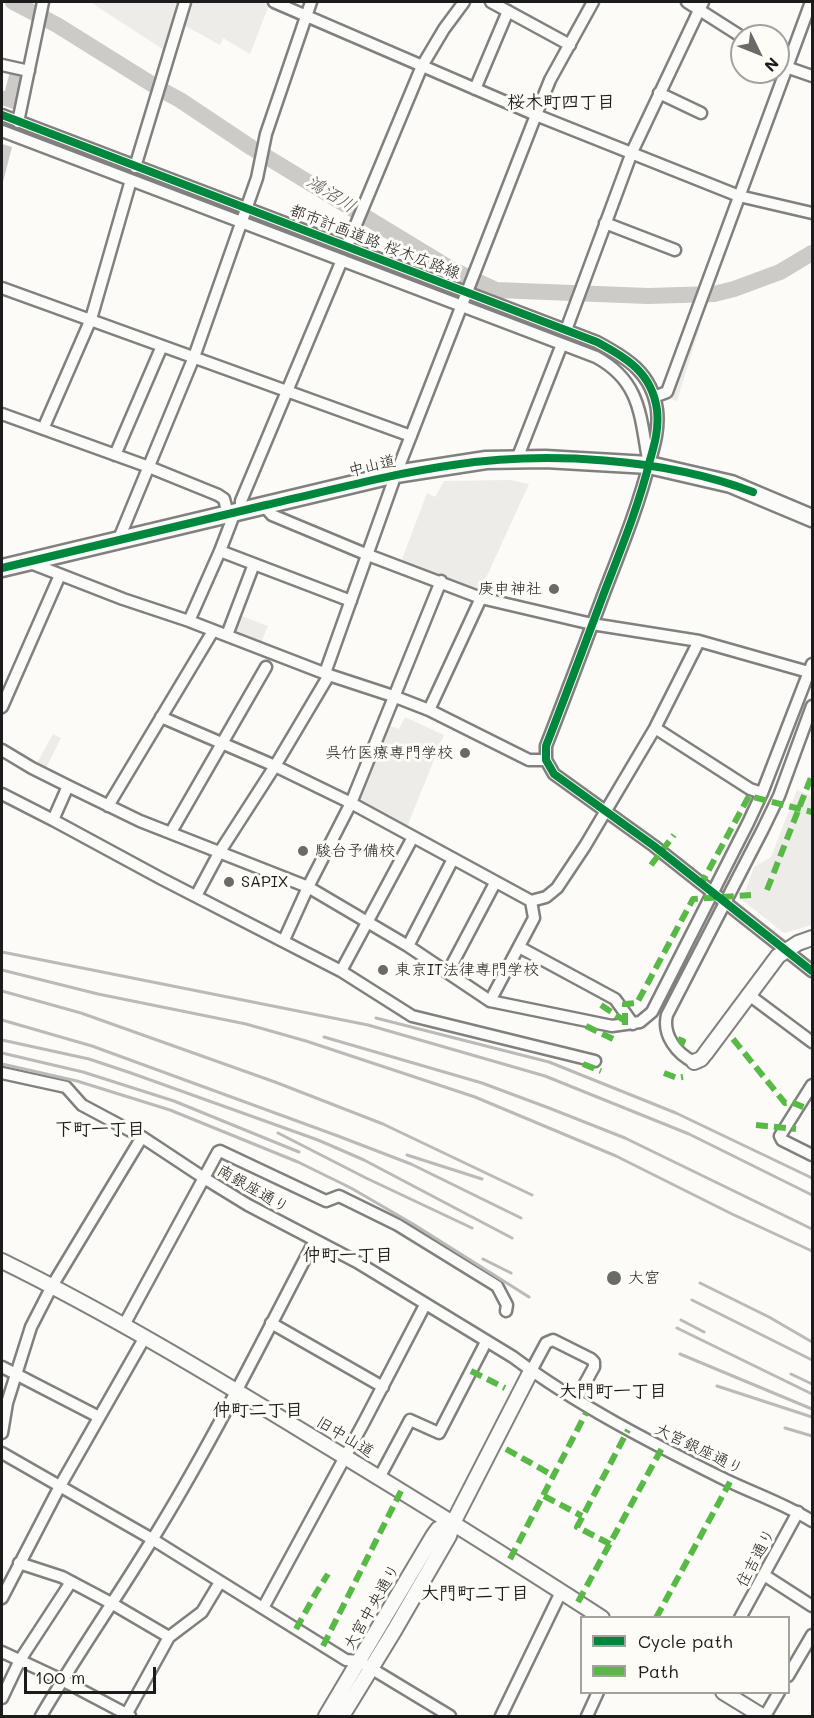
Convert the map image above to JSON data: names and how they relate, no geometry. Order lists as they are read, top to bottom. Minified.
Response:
{"streets":{"highway":["中山道"],"main road":["旧中山道","大宮中央通り"],"street":["都市計画道路 桜木広路線","南銀座通り","大宮銀座通り","住吉通り"]},"crossings":[["都市計画道路 桜木広路線","中山道"],["南銀座通り","大宮銀座通り"],["南銀座通り","大宮中央通り"],["旧中山道","大宮中央通り"],["大宮銀座通り","住吉通り"],["大宮銀座通り","大宮中央通り"]],"districts":["桜木町四丁目","下町一丁目","仲町一丁目","大門町一丁目","仲町二丁目","大門町二丁目"],"water":["鴻沼川"],"places":["庚申神社","呉竹医療専門学校","駿台予備校","SAPIX","東京IT法律専門学校","大宮"],"legend":["Cycle path","Path"],"scale_bar":"100 m","north":"bottom right"}
